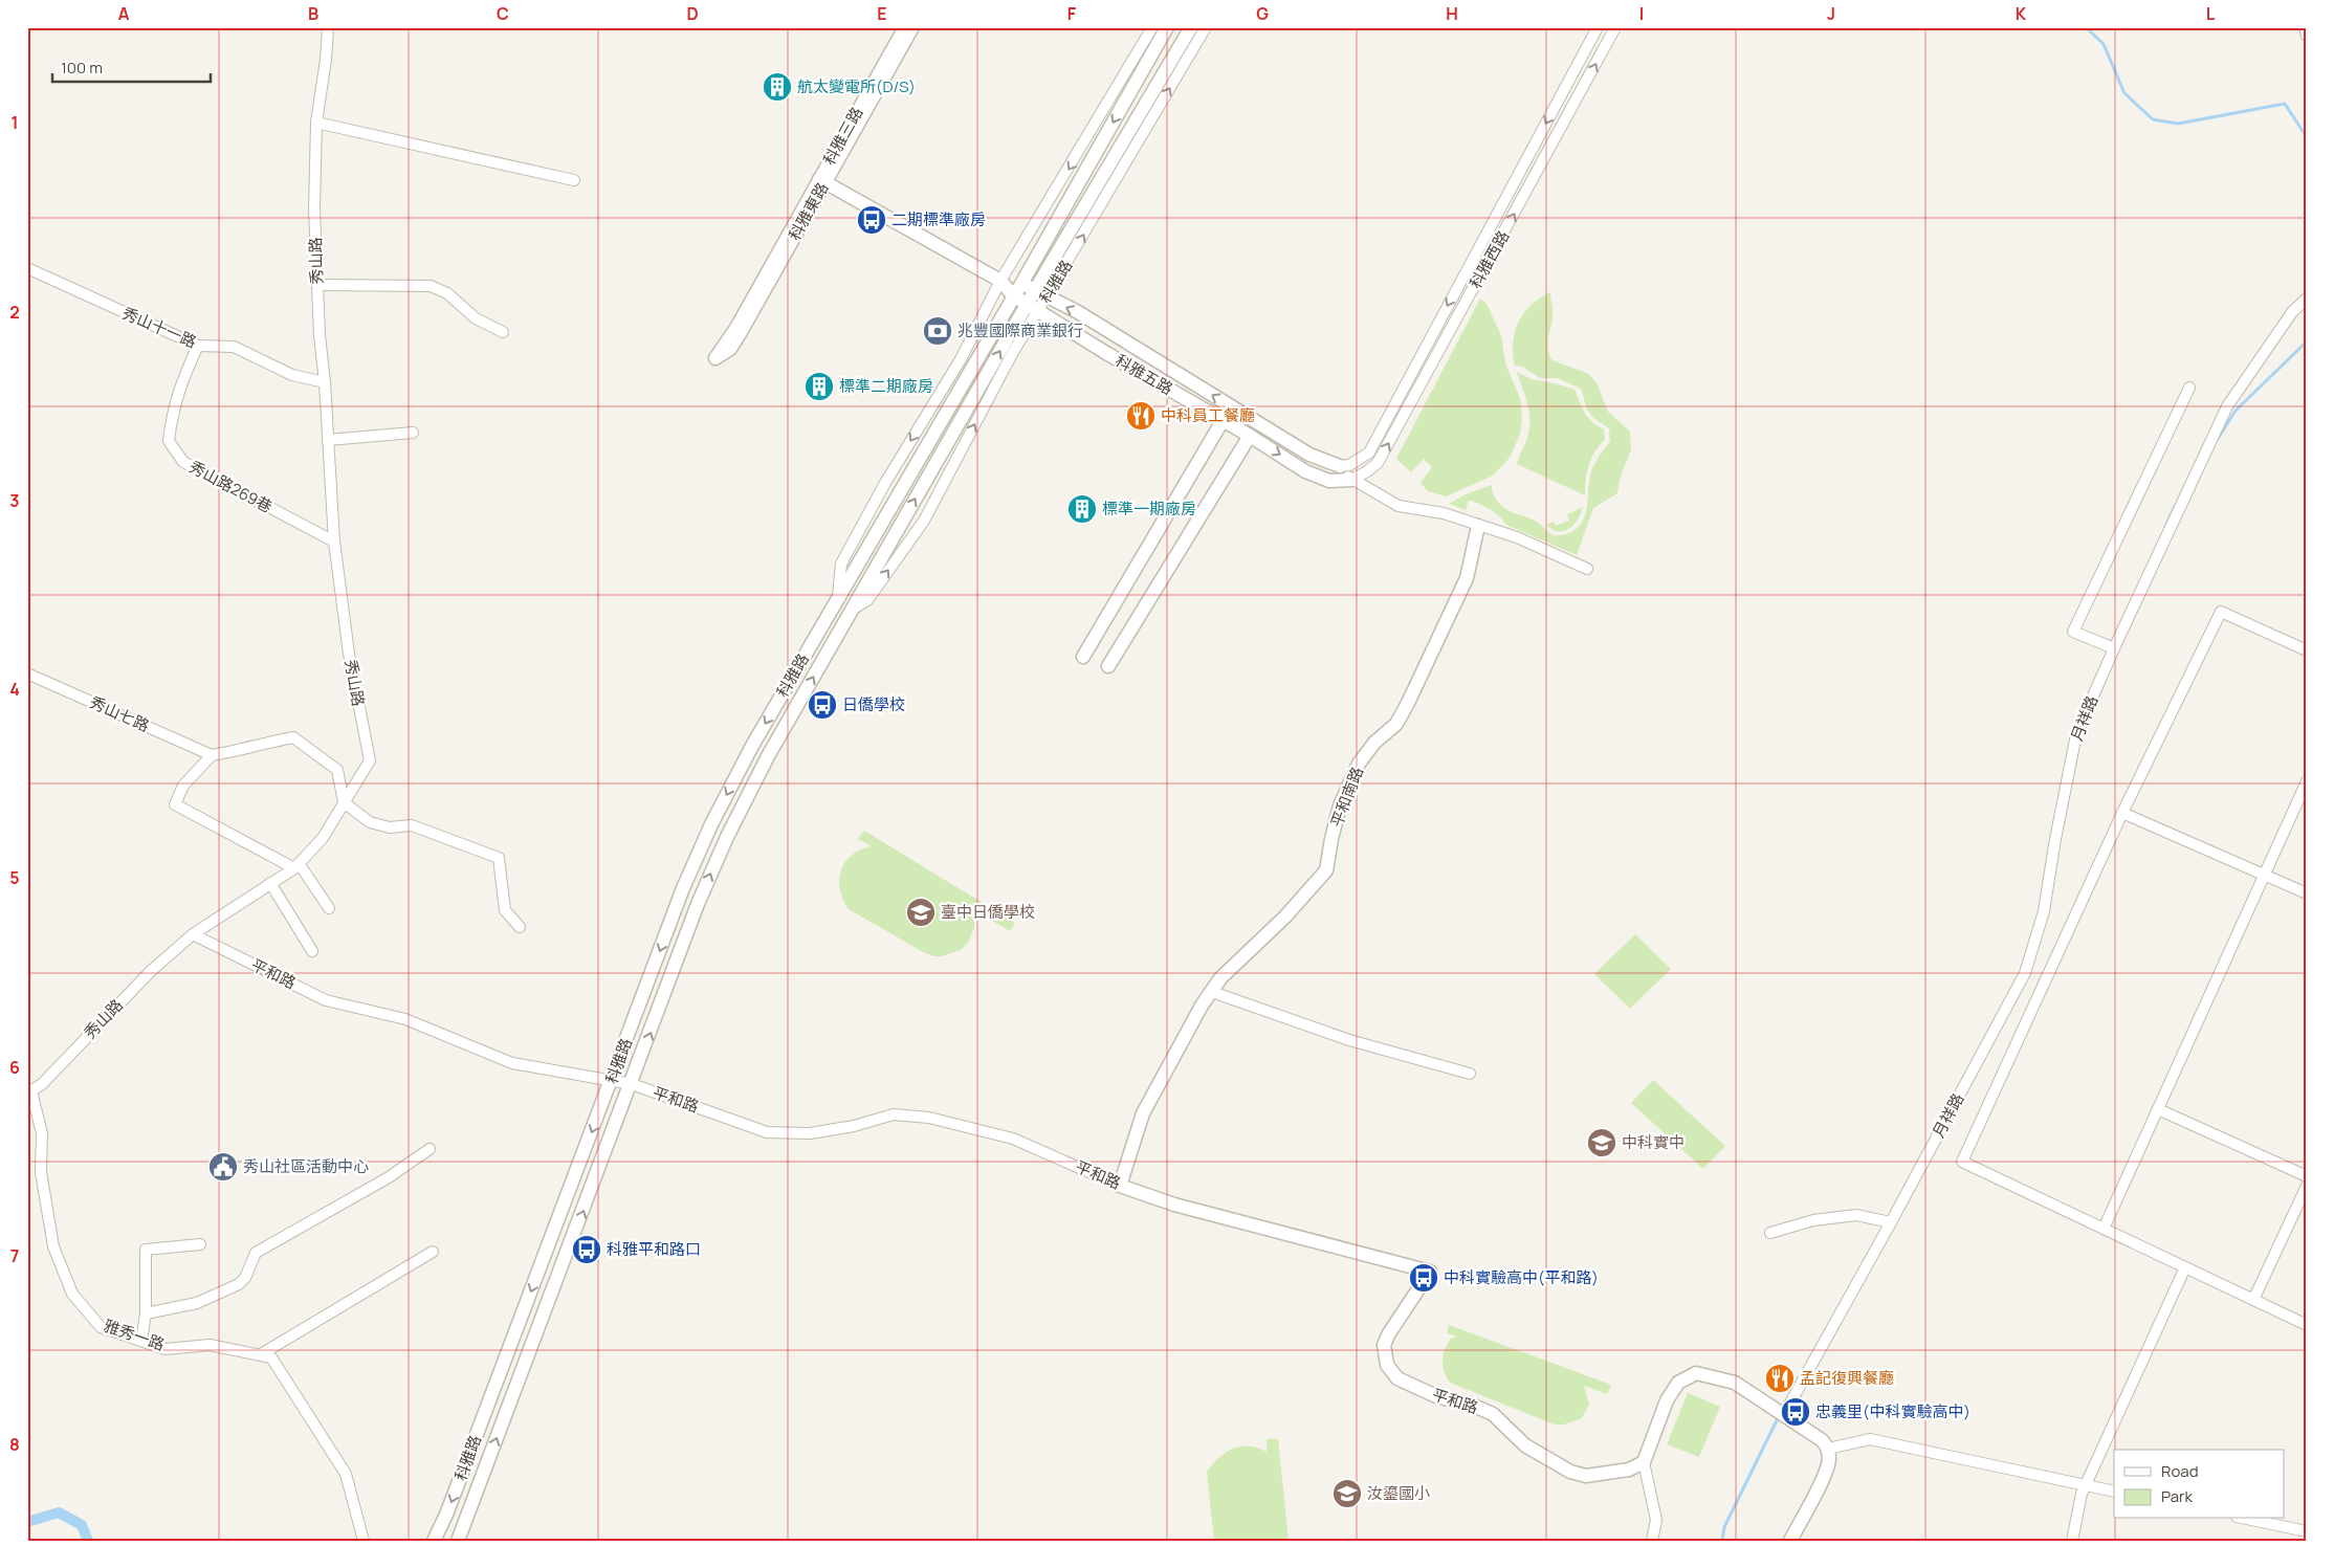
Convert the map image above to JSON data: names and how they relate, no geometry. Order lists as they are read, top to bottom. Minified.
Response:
{"streets":{"street":["科雅三路","科雅東路","科雅西路","秀山路","科雅路","秀山十一路","科雅五路","秀山路269巷","秀山七路","月祥路","平和南路","平和路","雅秀一路"]},"crossings":[["科雅三路","科雅東路"],["科雅三路","科雅五路"],["科雅東路","科雅五路"],["科雅西路","科雅五路"],["秀山路","秀山十一路"],["秀山路","秀山路269巷"],["秀山路","平和路"],["秀山路","雅秀一路"],["科雅路","科雅五路"],["科雅路","平和路"],["秀山十一路","秀山路269巷"],["平和南路","平和路"]],"places":{"building":["航太變電所(D/S)","標準二期廠房","標準一期廠房"],"bus stop":["二期標準廠房","日僑學校","科雅平和路口","中科實驗高中(平和路)","忠義里(中科實驗高中)"],"bank":["兆豐國際商業銀行"],"restaurant":["中科員工餐廳","孟記復興餐廳"],"school or university":["臺中日僑學校","中科實中","汝鎏國小"],"public building":["秀山社區活動中心"]},"legend":["Road","Park"],"scale_bar":"100 m","grid":{"columns":["A","B","C","D","E","F","G","H","I","J","K","L"],"rows":["1","2","3","4","5","6","7","8"]}}
